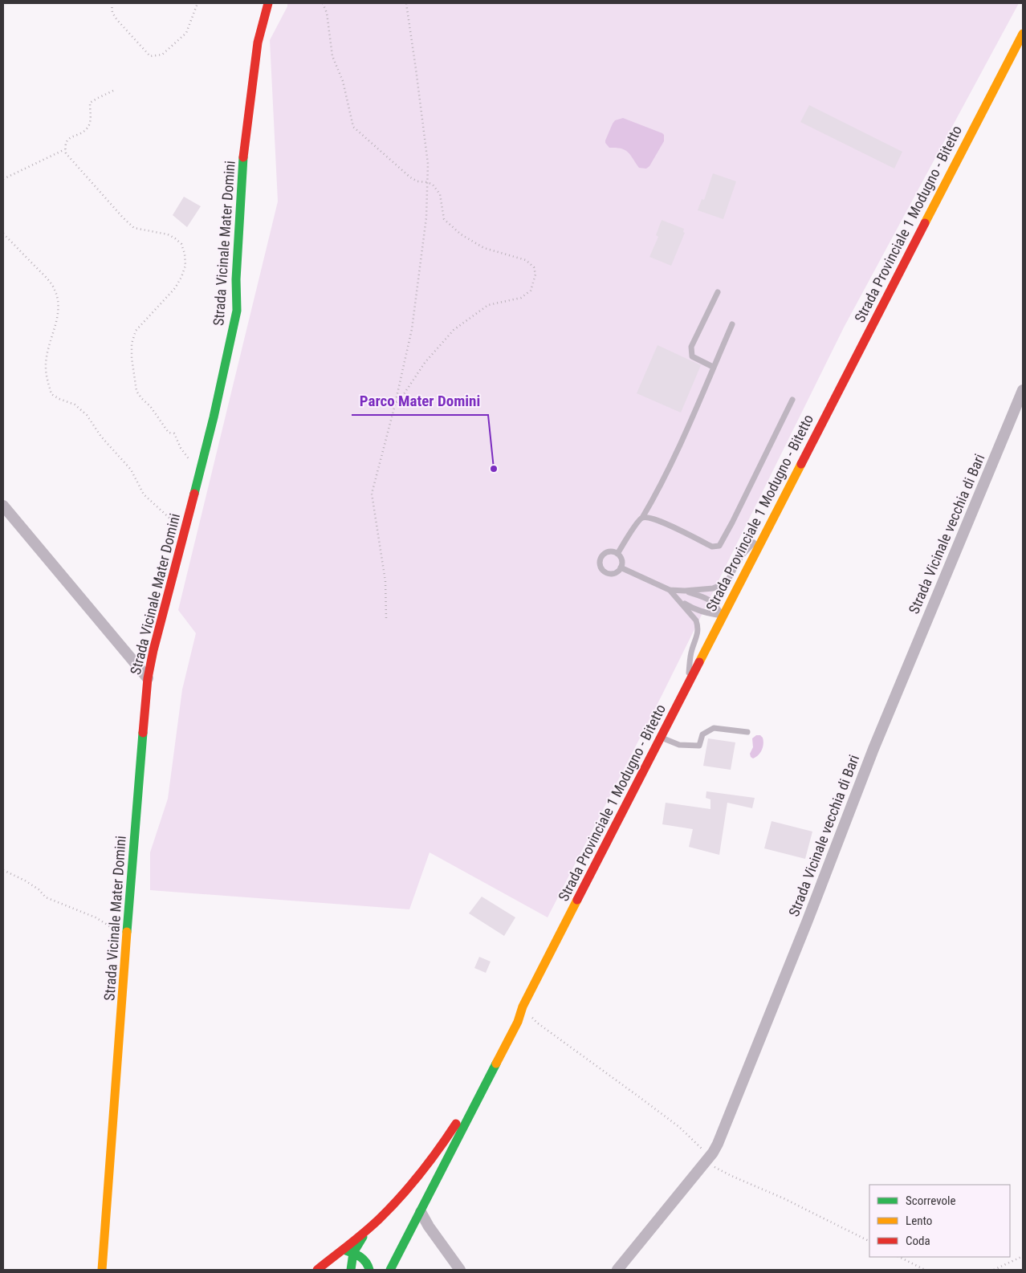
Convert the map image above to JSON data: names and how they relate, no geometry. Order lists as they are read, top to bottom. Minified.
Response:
{"streets":{"main road":["Strada Provinciale 1 Modugno - Bitetto","Strada Vicinale Mater Domini"],"street":["Strada Vicinale vecchia di Bari"]},"places":["Parco Mater Domini"],"legend":["Scorrevole","Lento","Coda"]}
